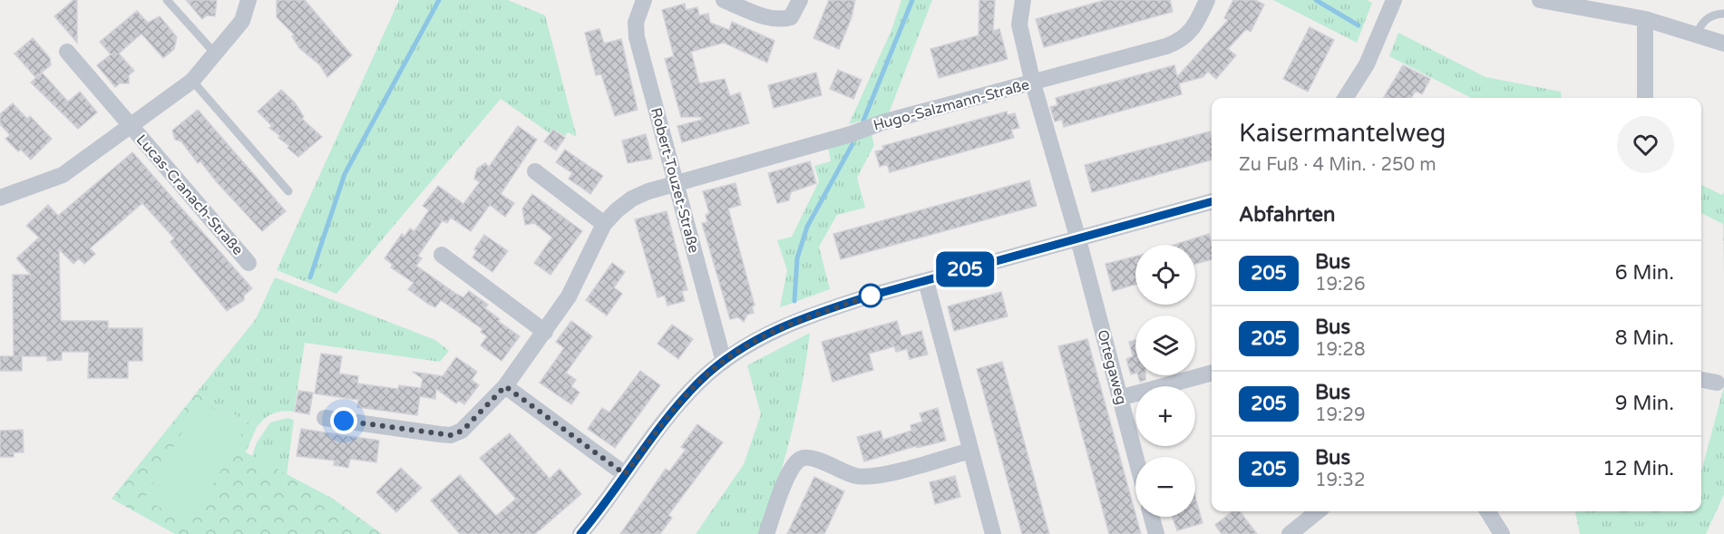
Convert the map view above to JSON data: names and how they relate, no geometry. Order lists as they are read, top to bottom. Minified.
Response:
{"streets":{"street":["Hugo-Salzmann-Straße","Robert-Touzet-Straße","Lucas-Cranach-Straße","Ortegaweg"]},"crossings":[["Hugo-Salzmann-Straße","Robert-Touzet-Straße"],["Hugo-Salzmann-Straße","Ortegaweg"]],"lines":["bus line 205"],"page":{"on_map":"205","heading":[["Kaisermantelweg","Zu Fuß · 4 Min. · 250 m"],"Abfahrten"],"list":[{"mark":"205","name":"Bus","note":"19:26","value":"6 Min."},{"mark":"205","name":"Bus","note":"19:28","value":"8 Min."},{"mark":"205","name":"Bus","note":"19:29","value":"9 Min."},{"mark":"205","name":"Bus","note":"19:32","value":"12 Min."}],"map_buttons":["+","−"]}}
